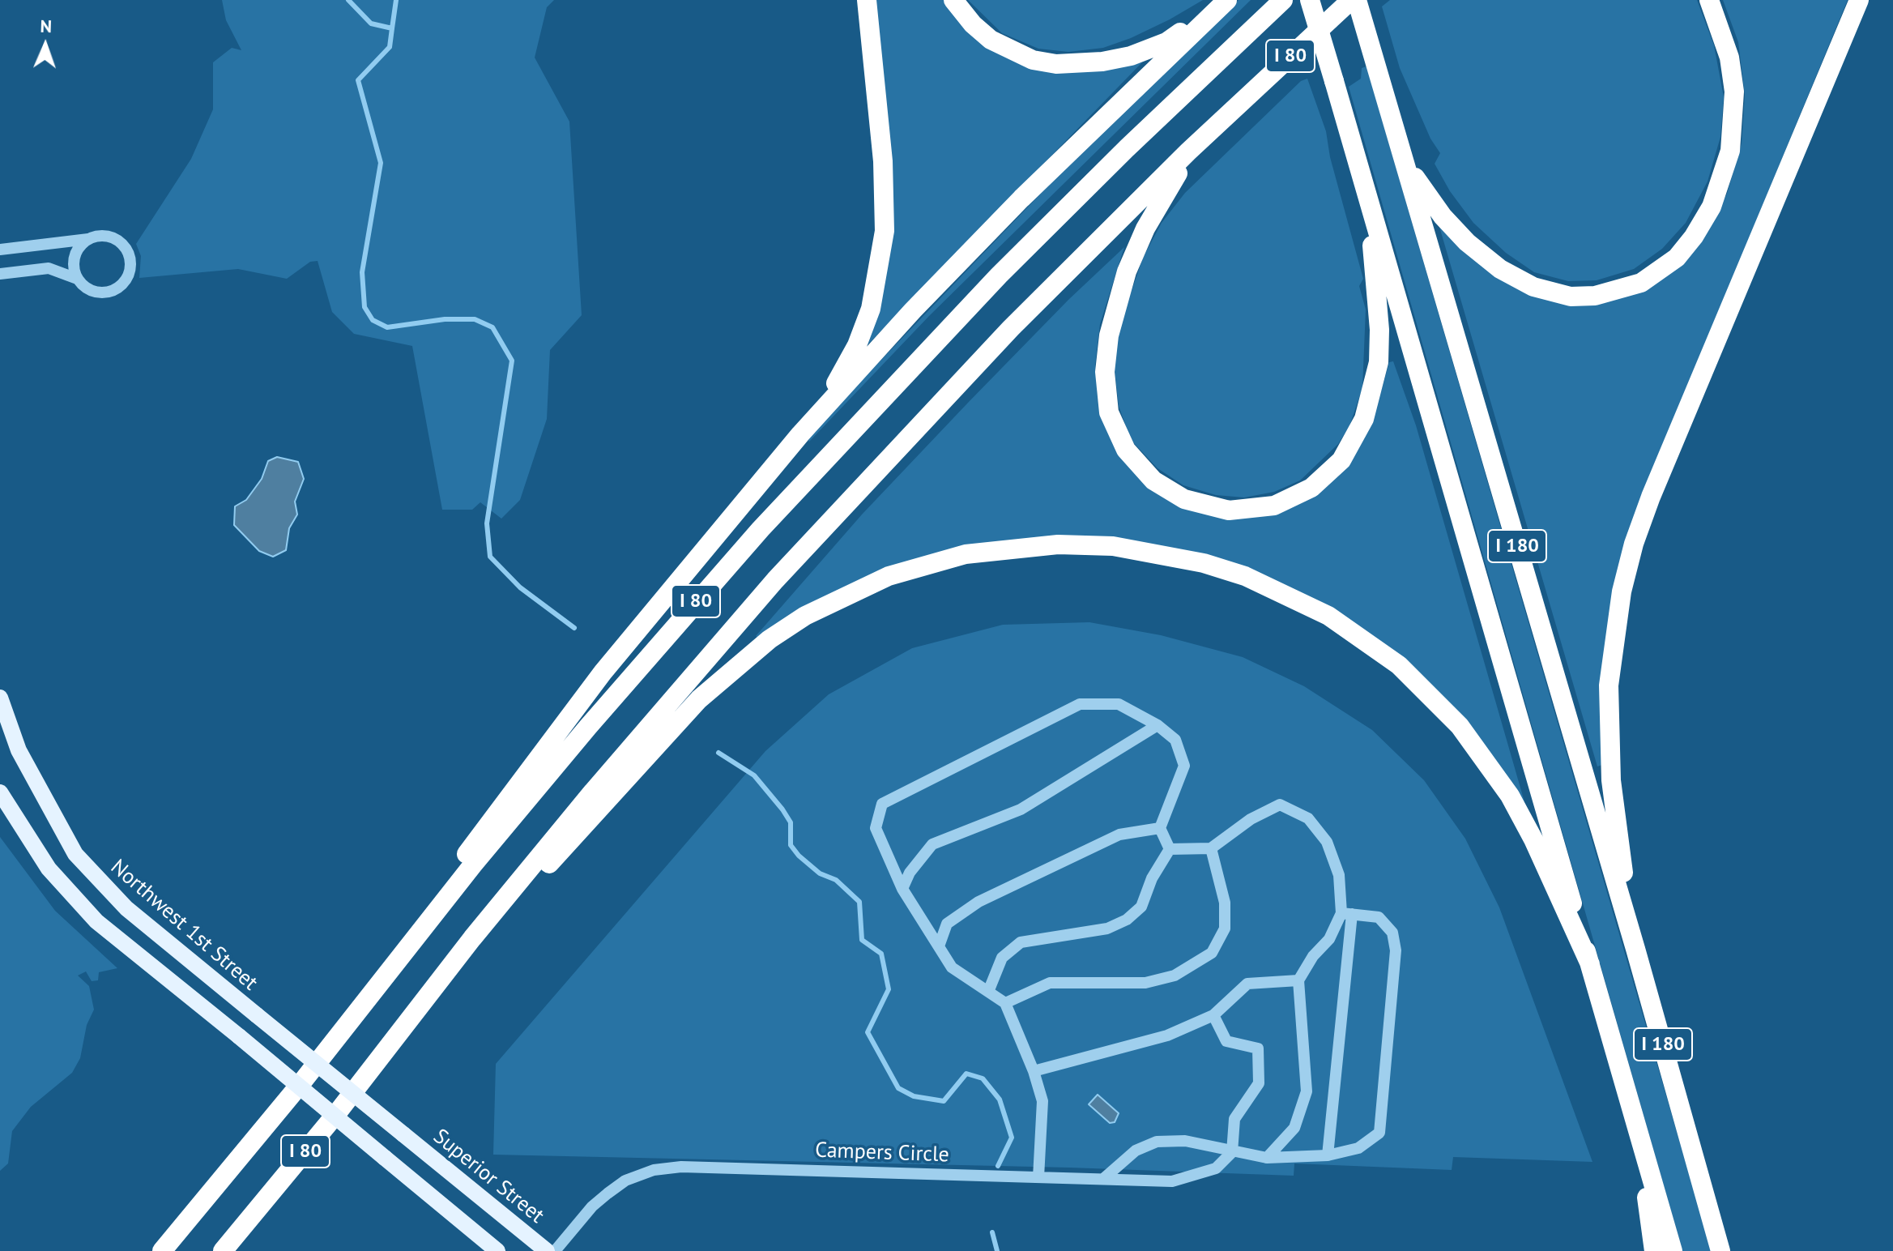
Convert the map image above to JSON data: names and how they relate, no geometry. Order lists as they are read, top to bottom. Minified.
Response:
{"streets":{"highway":["I 80","I 180"],"main road":["Northwest 1st Street","Superior Street"],"street":["Campers Circle"]},"crossings":[["Northwest 1st Street","Superior Street"]],"north":"top"}
